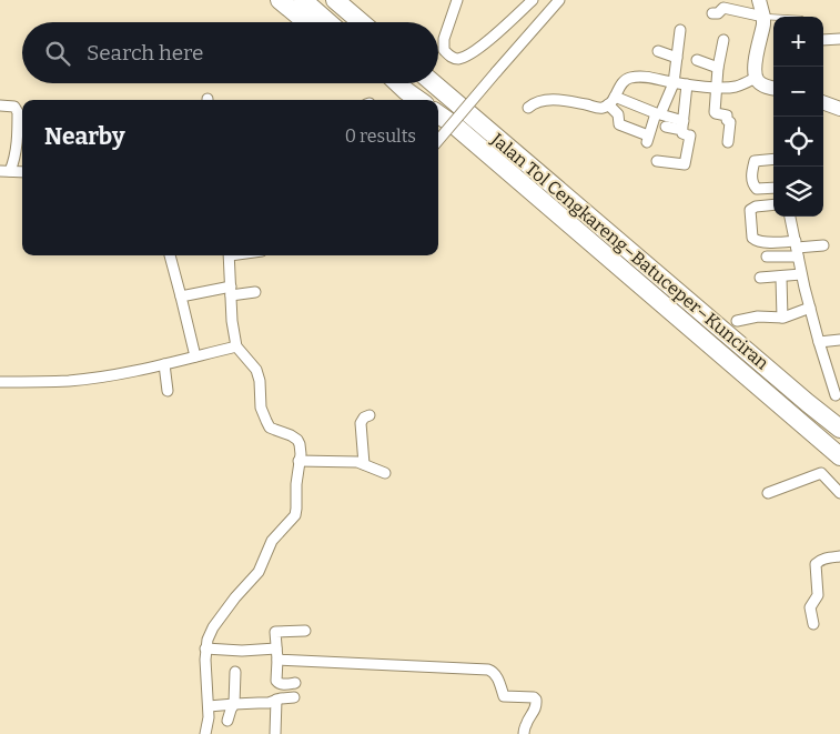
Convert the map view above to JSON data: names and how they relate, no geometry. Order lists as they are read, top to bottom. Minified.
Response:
{"streets":{"highway":["Jalan Tol Cengkareng–Batuceper–Kunciran"]},"page":{"map_buttons":["+","−"],"search":"Search here","heading":["Nearby","0 results"]}}
